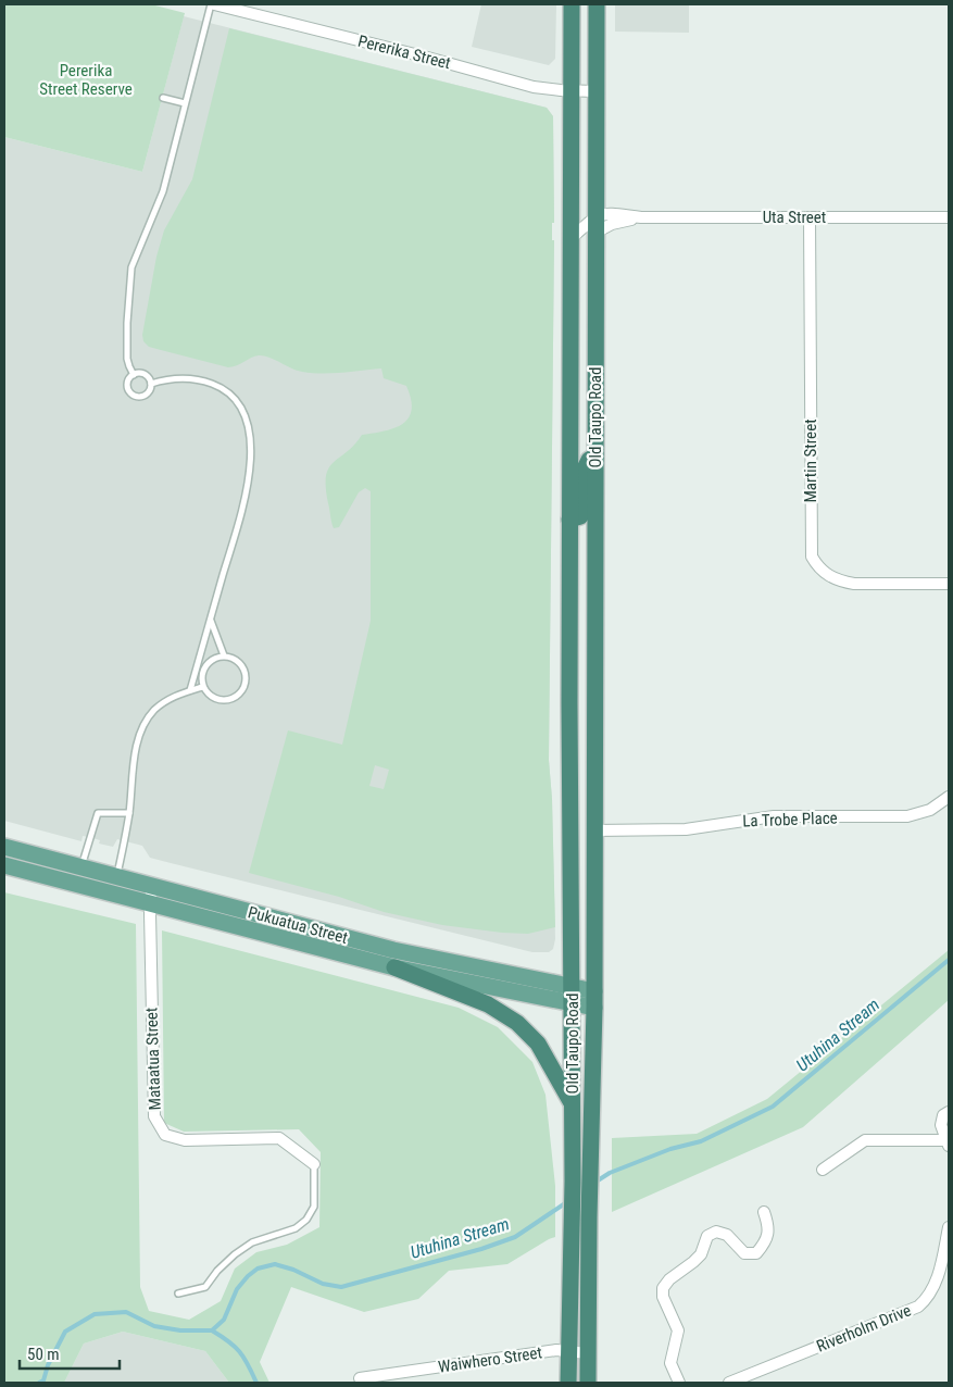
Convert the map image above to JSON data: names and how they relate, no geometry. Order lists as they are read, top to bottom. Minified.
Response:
{"streets":{"highway":["Old Taupo Road"],"main road":["Pukuatua Street"],"street":["Pererika Street","Uta Street","Martin Street","La Trobe Place","Mataatua Street","Riverholm Drive","Waiwhero Street"]},"crossings":[["Pererika Street","Old Taupo Road"],["Uta Street","Old Taupo Road"],["Uta Street","Martin Street"],["Old Taupo Road","La Trobe Place"],["Old Taupo Road","Pukuatua Street"],["Old Taupo Road","Waiwhero Street"],["Pukuatua Street","Mataatua Street"]],"water":["Utuhina Stream"],"parks":["Pererika Street Reserve"],"scale_bar":"50 m"}
